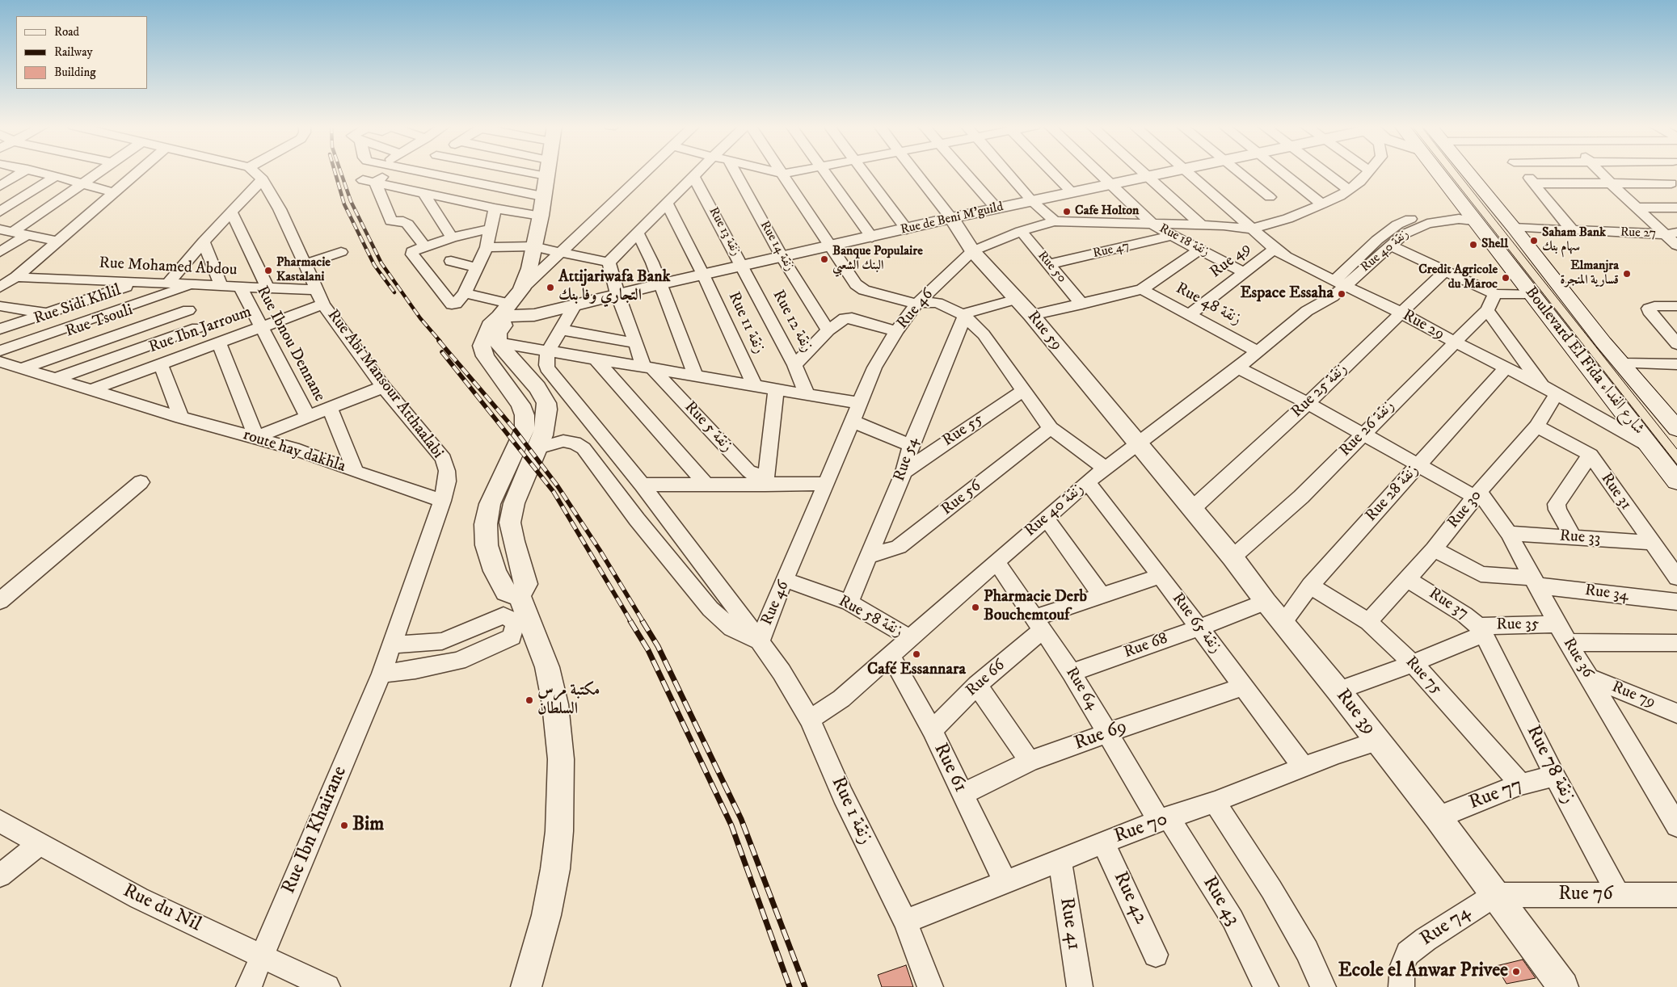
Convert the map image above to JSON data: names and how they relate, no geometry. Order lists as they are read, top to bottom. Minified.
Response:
{"streets":{"main road":["Boulevard El Fida شارع الفداء"],"street":["Rue de Beni M'guild","Rue 13 زنقة","Rue 27","Rue 18 زنقة","Rue 14 زنقة","Rue 47","Rue 40 زنقة","Rue 49","Rue Mohamed Abdou","Rue 50","Rue 48 زنقة","Rue Sidi Khlil","Rue 46","Rue Tsouli","Rue 12 زنقة","Rue 11 زنقة","Rue 29","Rue Ibn Jarroum","Rue 59","Rue Ibnou Dennane","Rue Abi Mansour Atthaalabi","Rue 25 زنقة","Rue 5 زنقة","Rue 26 زنقة","Rue 55","route hay dakhla","Rue 54","Rue 31","Rue 28 زنقة","Rue 56","Rue 30","Rue 33","Rue 34","Rue 37","Rue 58 زنقة","Rue 65 زنقة","Rue 35","Rue 68","Rue 36","Rue 75","Rue 66","Rue 64","Rue 79","Rue 39","Rue 69","Rue 78 زنقة","Rue 61","Rue 77","Rue 1 زنقة","Rue 70","Rue Ibn Khairane","Rue 76","Rue 42","Rue 43","Rue du Nil","Rue 41","Rue 74"]},"crossings":[["Rue de Beni M'guild","Rue 13 زنقة"],["Rue de Beni M'guild","Rue 18 زنقة"],["Rue de Beni M'guild","Rue 14 زنقة"],["Rue de Beni M'guild","Rue 12 زنقة"],["Rue de Beni M'guild","Rue 11 زنقة"],["Rue de Beni M'guild","Rue 59"],["Rue 13 زنقة","Rue 12 زنقة"],["Rue 27","Boulevard El Fida شارع الفداء"],["Rue 18 زنقة","Rue 47"],["Rue 18 زنقة","Rue 49"],["Rue 18 زنقة","Rue 48 زنقة"],["Rue 18 زنقة","Rue 46"],["Rue 47","Rue 50"],["Rue 40 زنقة","Rue 48 زنقة"],["Rue 40 زنقة","Rue 29"],["Rue 40 زنقة","Rue 59"],["Rue 40 زنقة","Boulevard El Fida شارع الفداء"],["Rue 40 زنقة","Rue 58 زنقة"],["Rue 40 زنقة","Rue 65 زنقة"],["Rue 40 زنقة","Rue 36"],["Rue 40 زنقة","Rue 64"],["Rue 40 زنقة","Rue 39"],["Rue 40 زنقة","Rue 61"],["Rue 40 زنقة","Rue 1 زنقة"],["Rue 49","Rue 48 زنقة"],["Rue 49","Rue 29"],["Rue Mohamed Abdou","Rue Sidi Khlil"],["Rue Mohamed Abdou","Rue Ibnou Dennane"],["Rue Mohamed Abdou","Rue Abi Mansour Atthaalabi"],["Rue 50","Rue 48 زنقة"],["Rue 50","Rue 46"],["Rue 48 زنقة","Rue 59"],["Rue 46","Rue 29"],["Rue 46","Rue 59"],["Rue 46","Rue 58 زنقة"],["Rue 46","Rue 1 زنقة"],["Rue Tsouli","route hay dakhla"],["Rue 29","Boulevard El Fida شارع الفداء"],["Rue 29","Rue 25 زنقة"],["Rue 29","Rue 26 زنقة"],["Rue 29","Rue 28 زنقة"],["Rue 29","Rue 30"],["Rue Ibn Jarroum","Rue Ibnou Dennane"],["Rue Ibn Jarroum","Rue Abi Mansour Atthaalabi"],["Rue Ibn Jarroum","route hay dakhla"],["Rue 59","Rue 39"],["Rue Abi Mansour Atthaalabi","route hay dakhla"],["Rue 25 زنقة","Rue 36"],["Rue 25 زنقة","Rue 39"],["Rue 26 زنقة","Rue 36"],["Rue 26 زنقة","Rue 39"],["Rue 55","Rue 54"],["Rue 54","Rue 56"],["Rue 54","Rue 58 زنقة"],["Rue 31","Rue 30"],["Rue 31","Rue 33"],["Rue 28 زنقة","Rue 36"],["Rue 28 زنقة","Rue 75"],["Rue 28 زنقة","Rue 39"],["Rue 30","Rue 34"],["Rue 30","Rue 37"],["Rue 30","Rue 36"],["Rue 30","Rue 75"],["Rue 33","Rue 36"],["Rue 34","Rue 36"],["Rue 37","Rue 35"],["Rue 37","Rue 78 زنقة"],["Rue 65 زنقة","Rue 68"],["Rue 65 زنقة","Rue 69"],["Rue 65 زنقة","Rue 70"],["Rue 35","Rue 36"],["Rue 35","Rue 78 زنقة"],["Rue 68","Rue 64"],["Rue 68","Rue 39"],["Rue 36","Rue 79"],["Rue 75","Rue 77"],["Rue 66","Rue 64"],["Rue 66","Rue 61"],["Rue 64","Rue 69"],["Rue 64","Rue 70"],["Rue 64","Rue 43"],["Rue 39","Rue 77"],["Rue 39","Rue 70"],["Rue 39","Rue 76"],["Rue 39","Rue 74"],["Rue 69","Rue 61"],["Rue 78 زنقة","Rue 77"],["Rue 78 زنقة","Rue 76"],["Rue 61","Rue 70"],["Rue 1 زنقة","Rue 70"],["Rue 70","Rue 42"],["Rue 70","Rue 43"],["Rue 70","Rue 41"],["Rue Ibn Khairane","Rue du Nil"],["Rue 76","Rue 74"]],"places":["Cafe Holton","Saham Bank سهام بنك","Shell","Banque Populaire البنك الشعبي","Pharmacie Kastalani","Elmanjra قسارية المنجرة","Credit Agricole du Maroc","Attijariwafa Bank التجاري وفا بنك","Espace Essaha","Pharmacie Derb Bouchemtouf","Café Essannara","مكتبة مرس السلطان","Bim","Ecole el Anwar Privee"],"legend":["Road","Railway","Building"]}
